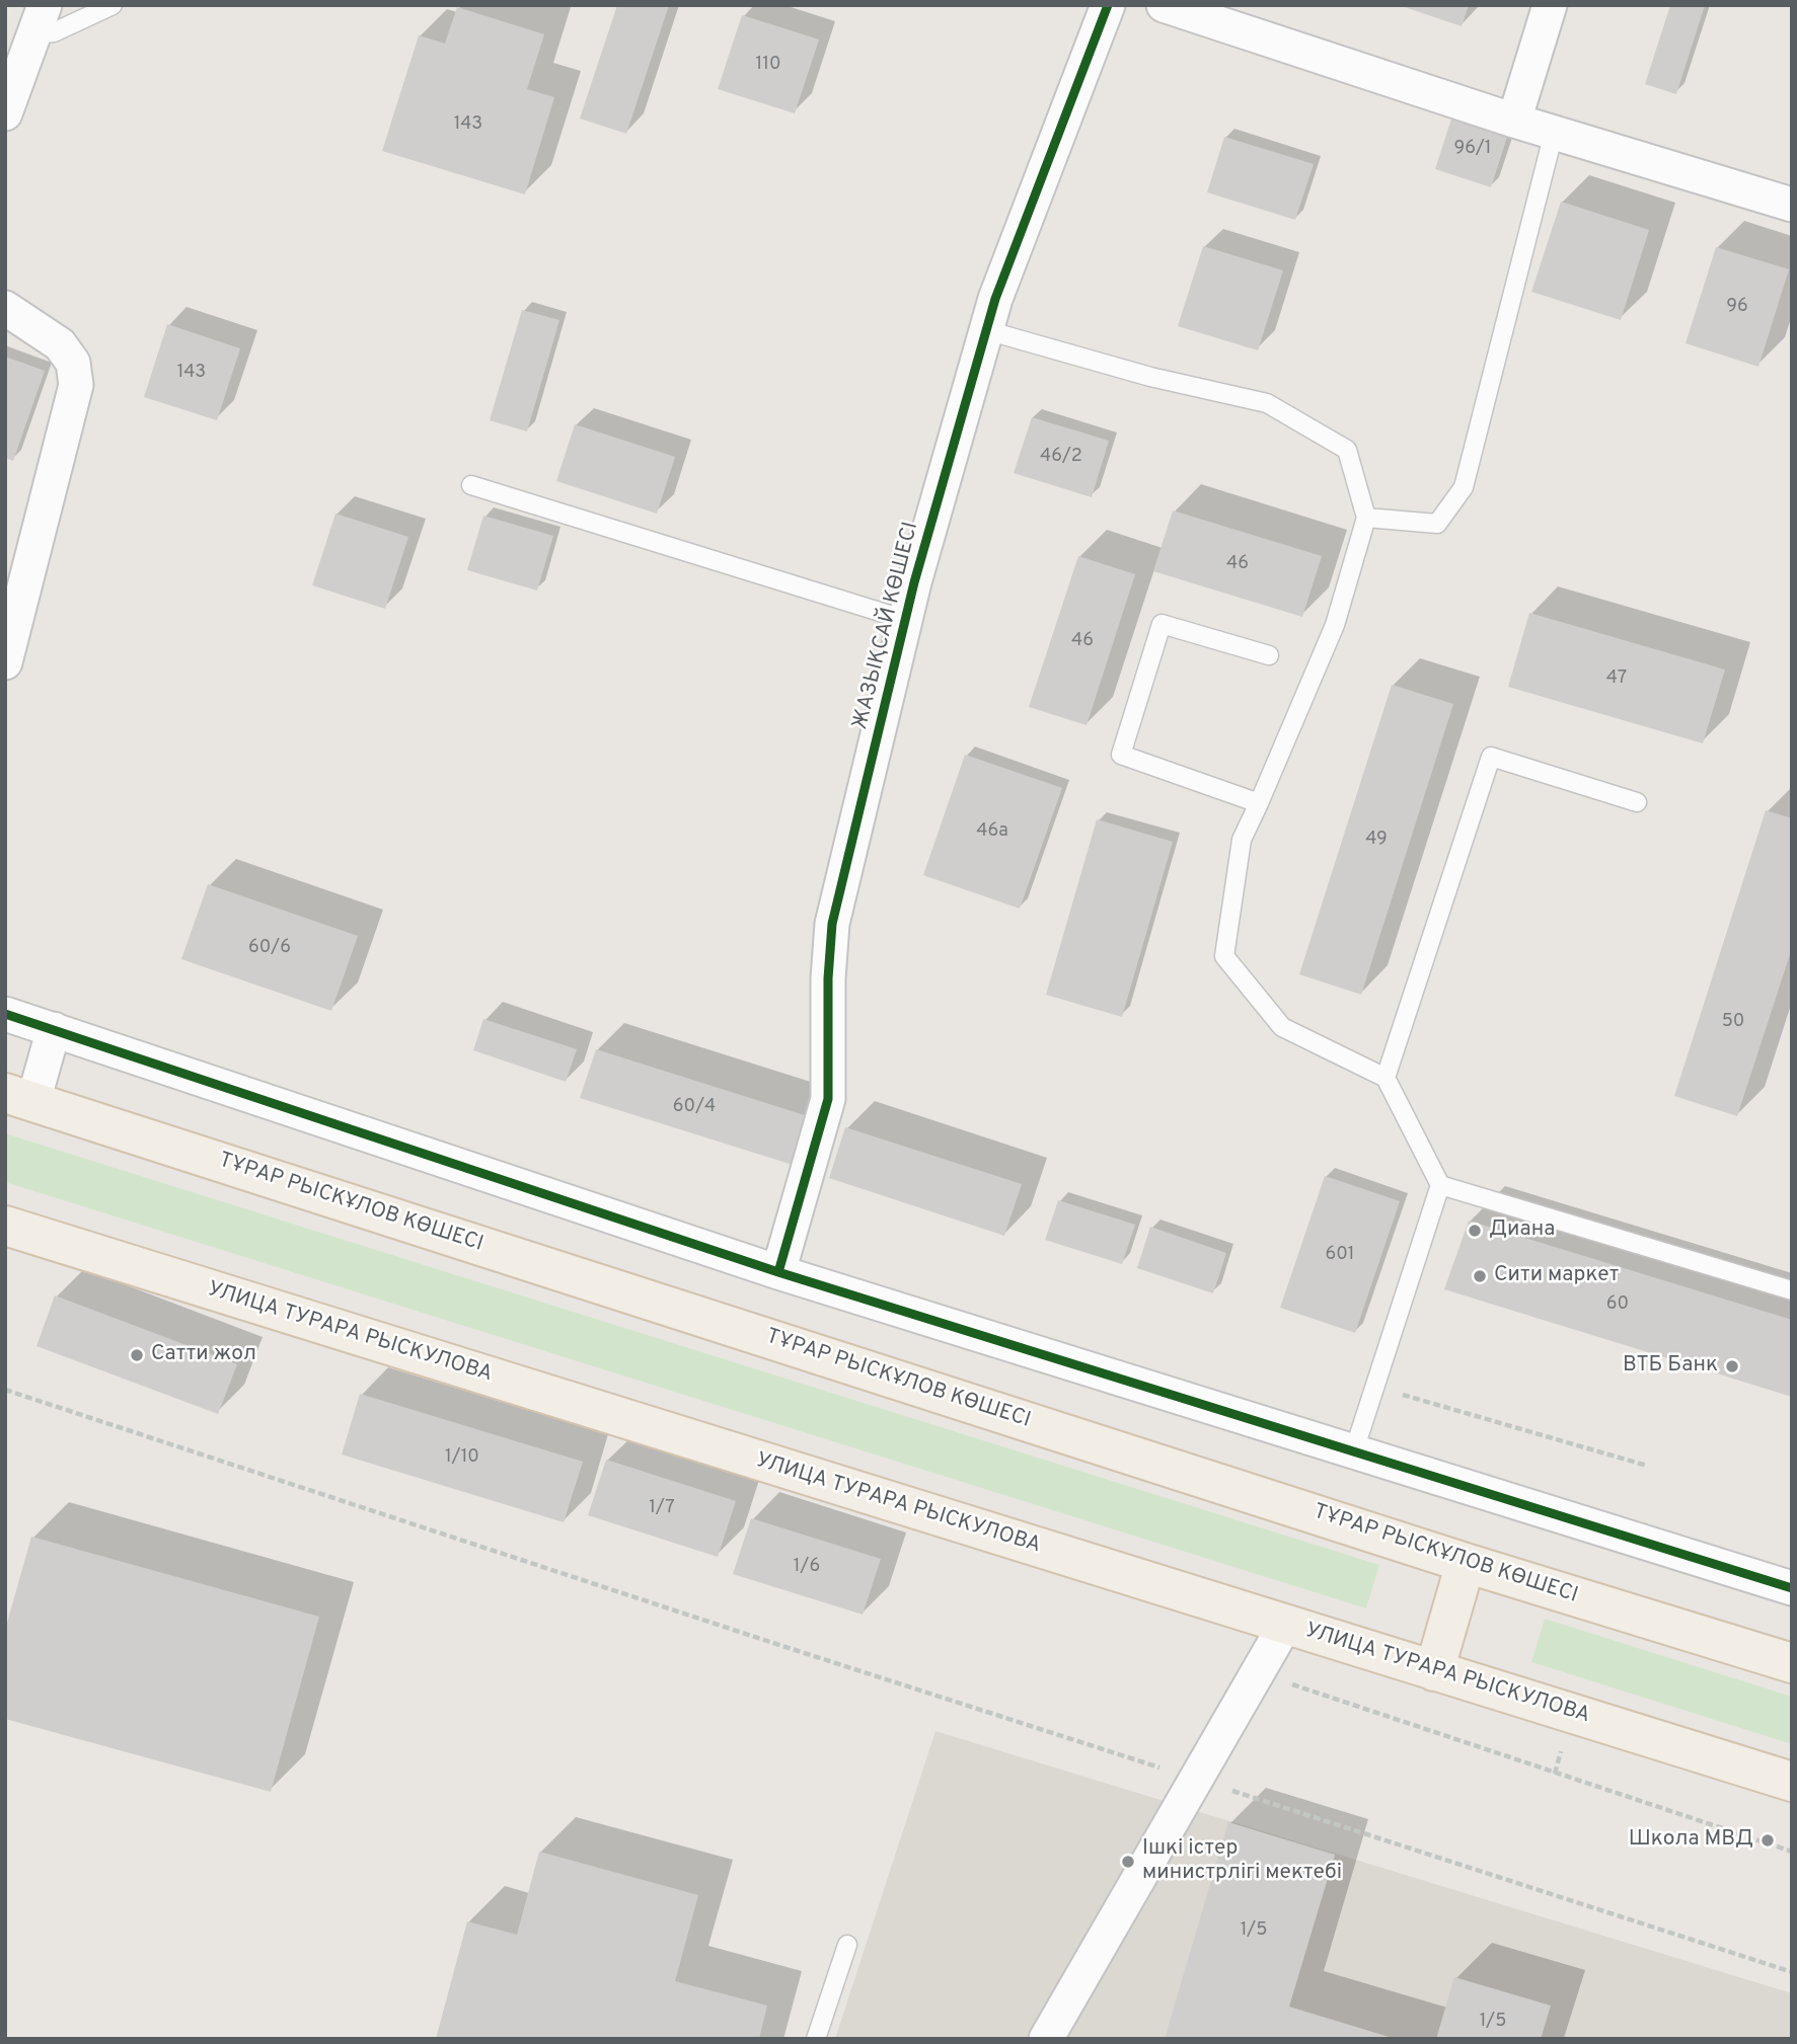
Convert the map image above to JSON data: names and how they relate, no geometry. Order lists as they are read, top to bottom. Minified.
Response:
{"streets":{"main road":["ТҰРАР РЫСКҰЛОВ КӨШЕСІ","УЛИЦА ТУРАРА РЫСКУЛОВА"],"street":["ЖАЗЫҚСАЙ КӨШЕСІ"]},"places":["Диана","Сити маркет","Сатти жол","ВТБ Банк","Школа МВД","Ішкі істер министрлігі мектебі"],"house_numbers":["110","143","96/1","96","143","46/2","46","46","47","46а","49","60/6","50","60/4","601","60","1/10","1/7","1/6","1/5","1/5"]}
